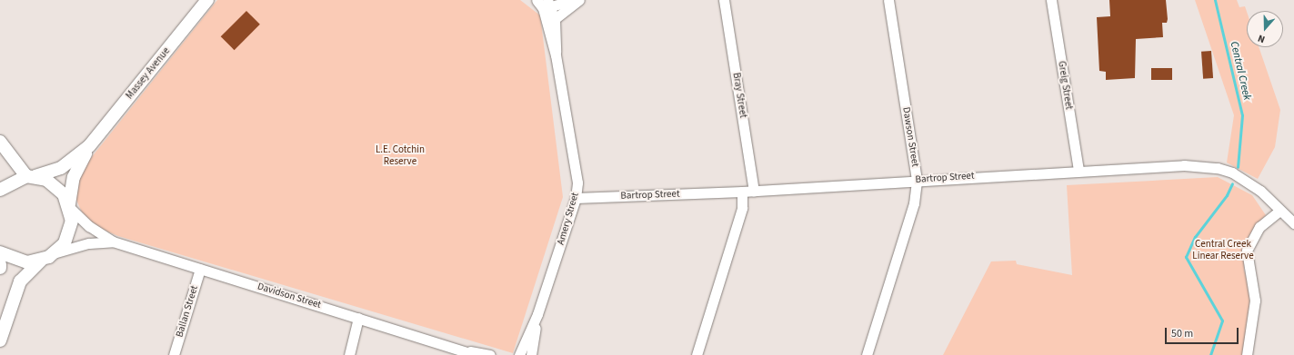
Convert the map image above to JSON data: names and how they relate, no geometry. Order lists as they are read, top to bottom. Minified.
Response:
{"streets":{"street":["Massey Avenue","Greig Street","Bray Street","Dawson Street","Bartrop Street","Amery Street","Davidson Street","Ballan Street"]},"crossings":[["Massey Avenue","Davidson Street"],["Greig Street","Bartrop Street"],["Bray Street","Bartrop Street"],["Dawson Street","Bartrop Street"],["Bartrop Street","Amery Street"],["Davidson Street","Ballan Street"]],"water":["Central Creek"],"parks":["L.E. Cotchin Reserve","Central Creek Linear Reserve"],"scale_bar":"50 m","north":"bottom"}
